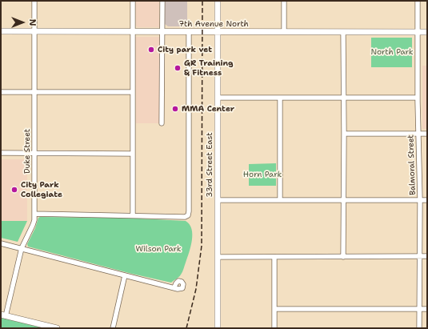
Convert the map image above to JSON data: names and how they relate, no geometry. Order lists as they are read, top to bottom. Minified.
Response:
{"streets":{"street":["7th Avenue North","Duke Street","33rd Street East","Balmoral Street"]},"crossings":[["7th Avenue North","Duke Street"],["7th Avenue North","33rd Street East"],["7th Avenue North","Balmoral Street"]],"parks":["North Park","Horn Park","Wilson Park"],"places":["City park vet","GR Training & Fitness","MMA Center","City Park Collegiate"],"north":"right"}
